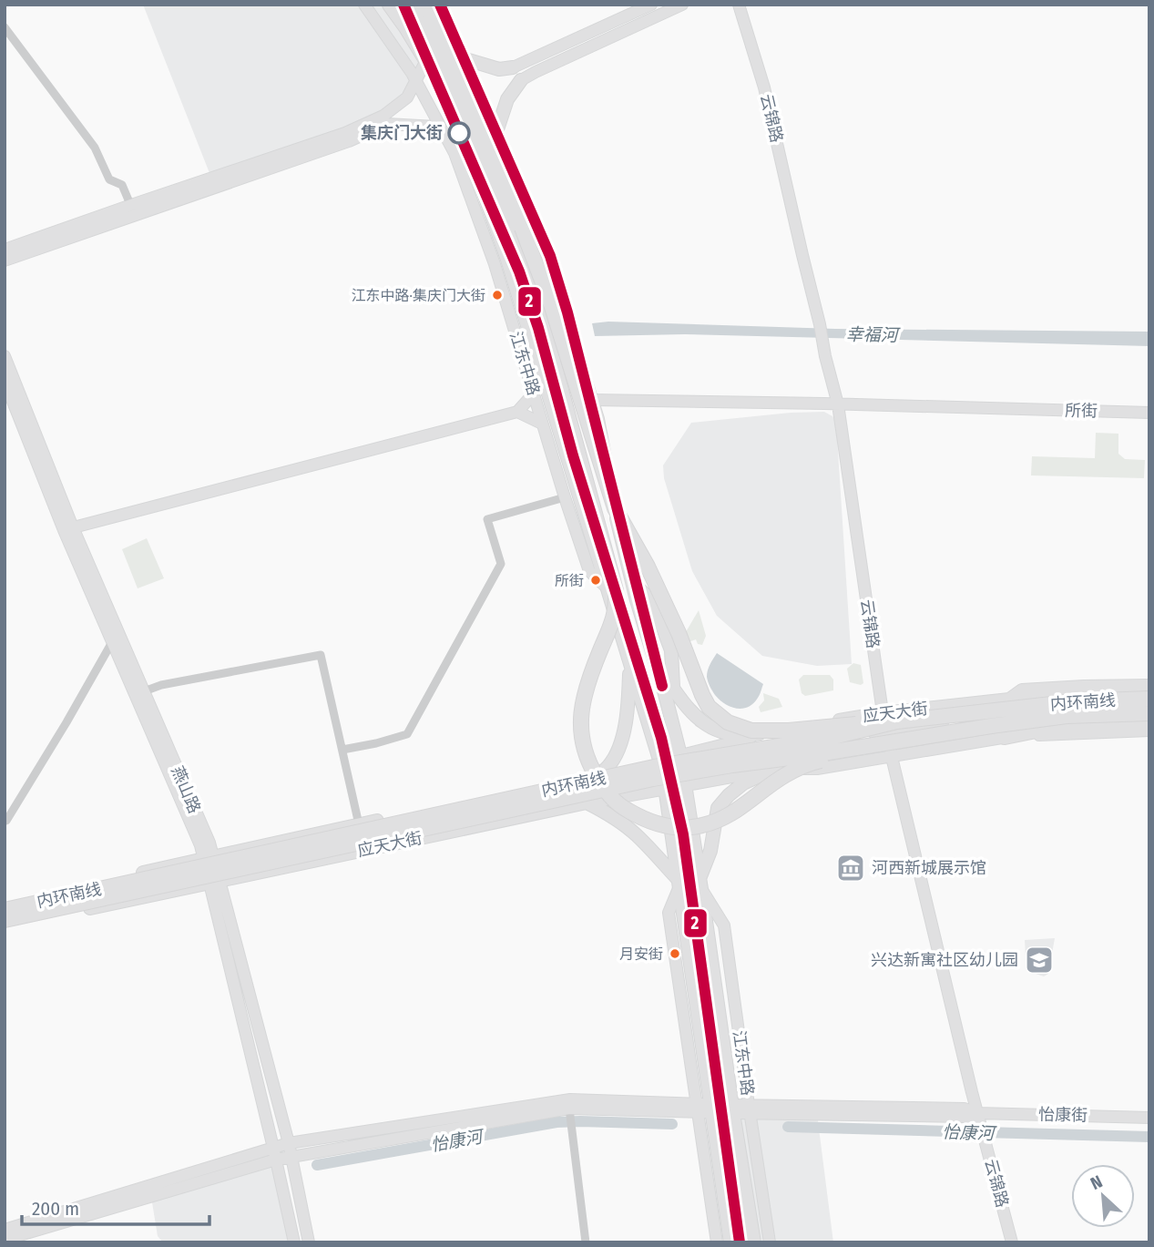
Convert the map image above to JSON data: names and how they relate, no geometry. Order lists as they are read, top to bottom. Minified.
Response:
{"streets":{"highway":["内环南线"],"main road":["江东中路","应天大街"],"street":["云锦路","所街","燕山路","怡康街"]},"crossings":[["云锦路","所街"],["云锦路","内环南线"],["云锦路","应天大街"],["云锦路","怡康街"],["江东中路","所街"],["江东中路","应天大街"],["江东中路","怡康街"],["内环南线","应天大街"],["应天大街","燕山路"]],"water":["幸福河","怡康河"],"places":{"other":["集庆门大街","江东中路·集庆门大街","所街","月安街"],"museum":["河西新城展示馆"],"school or university":["兴达新寓社区幼儿园"]},"lines":["transit line 2"],"scale_bar":"200 m","north":"top left"}
